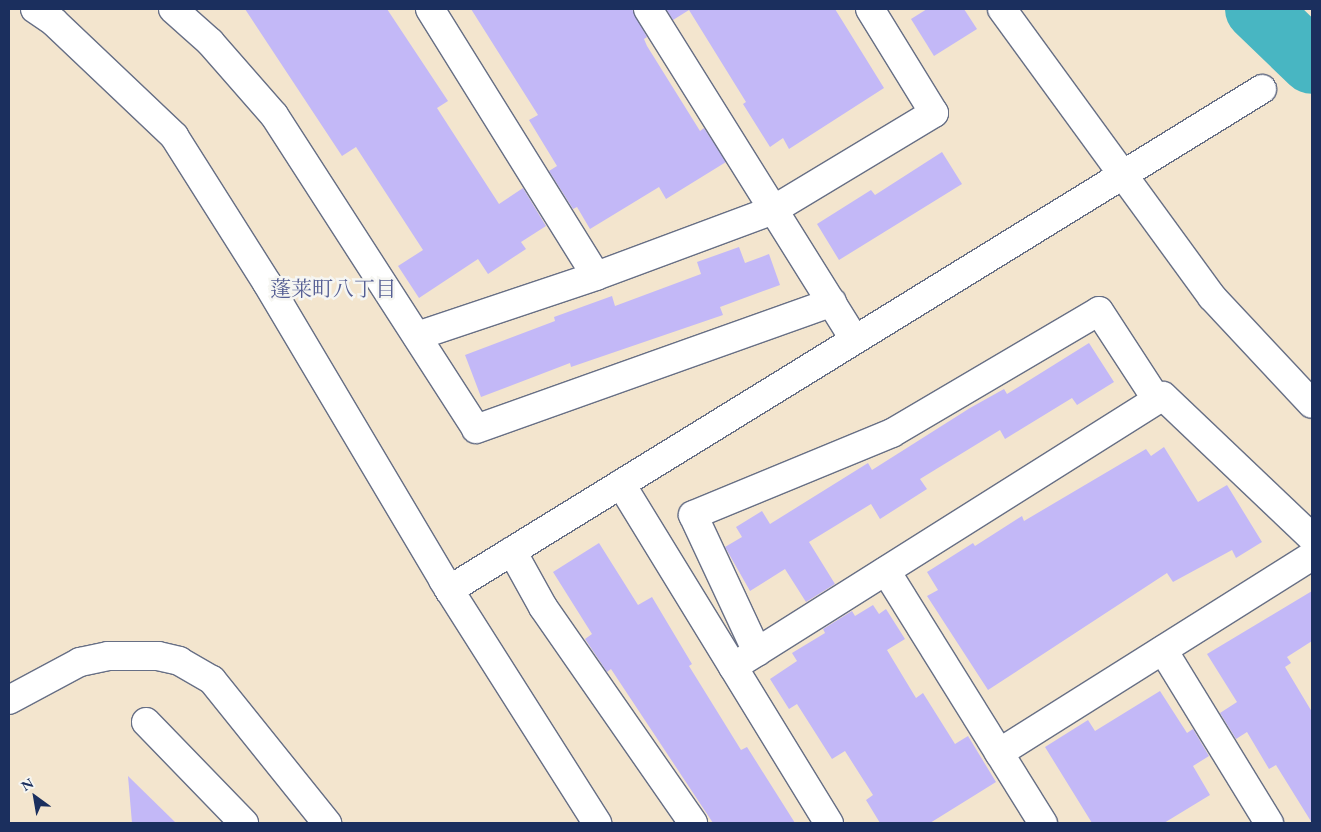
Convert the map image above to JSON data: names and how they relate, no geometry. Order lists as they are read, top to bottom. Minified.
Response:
{"districts":["蓬莱町八丁目"],"north":"top left"}
